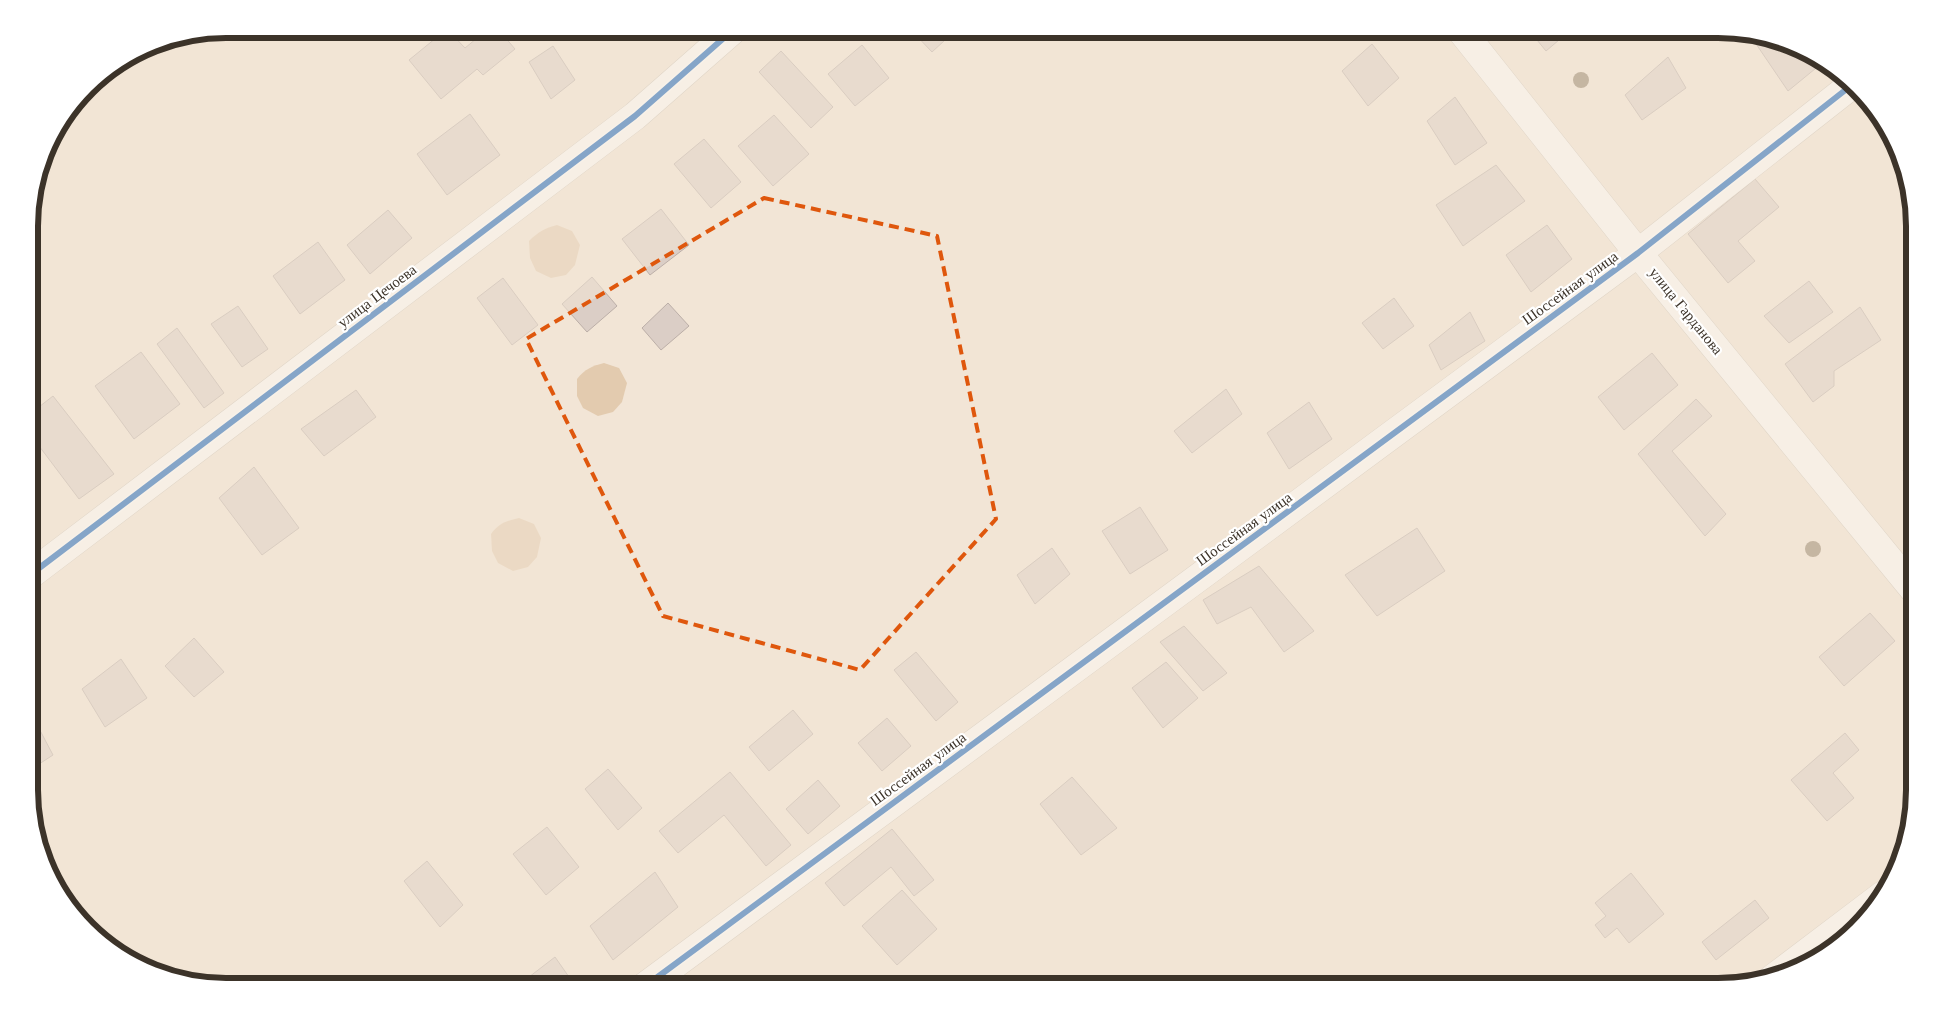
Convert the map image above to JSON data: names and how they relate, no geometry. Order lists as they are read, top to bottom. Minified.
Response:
{"streets":{"street":["Шоссейная улица","улица Цечоева","улица Гарданова"]},"crossings":[["Шоссейная улица","улица Гарданова"]]}
